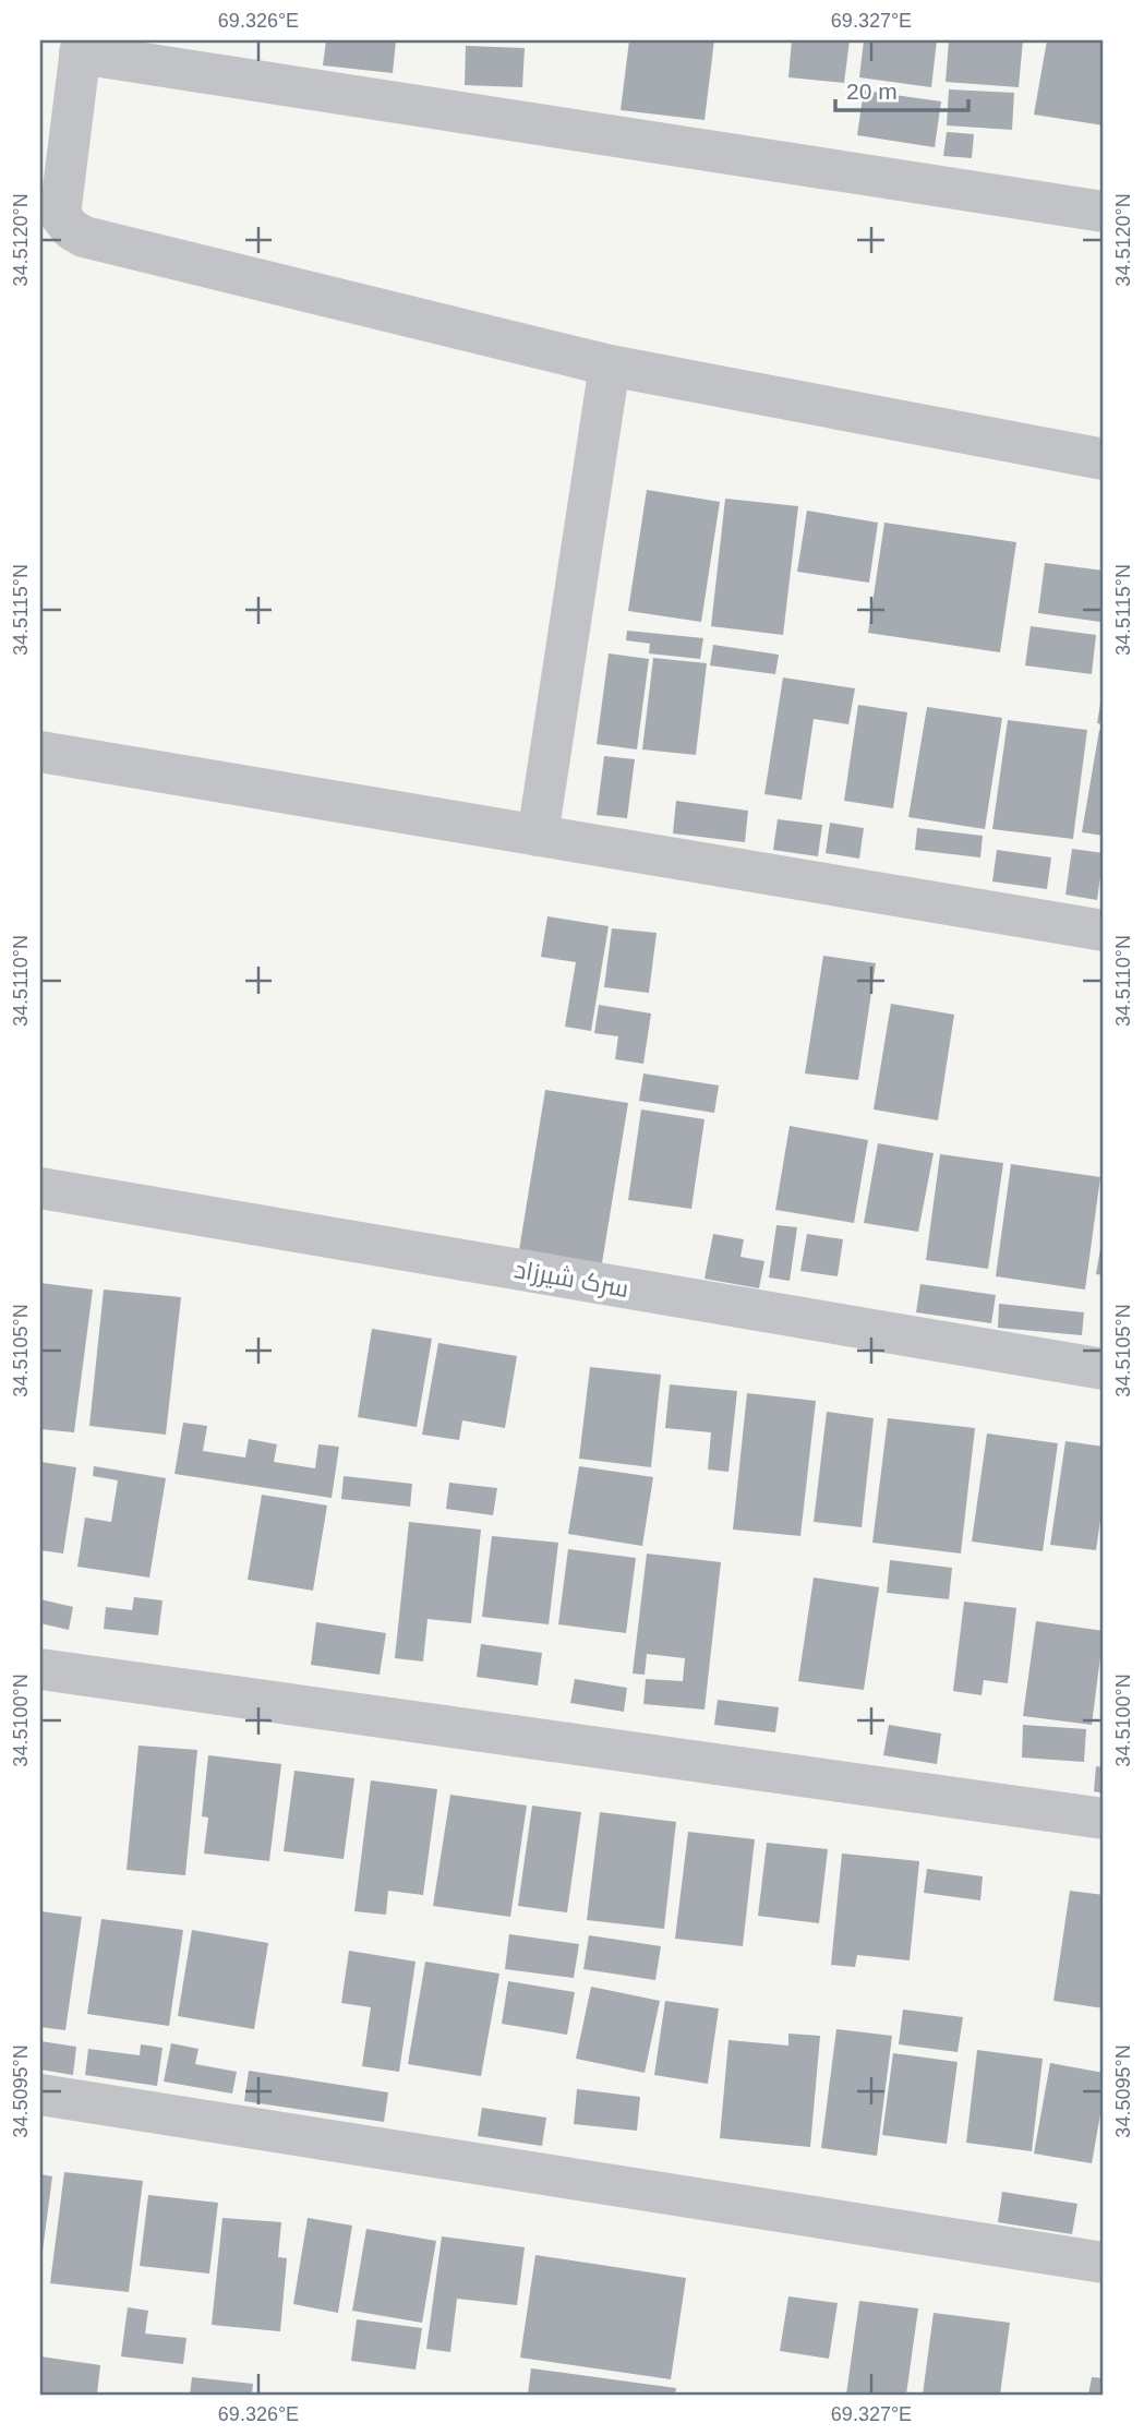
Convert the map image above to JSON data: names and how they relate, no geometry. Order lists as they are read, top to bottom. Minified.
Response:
{"streets":{"street":["سرک شیرزاد"]},"scale_bar":"20 m","coordinates":["69.326°E","69.327°E","34.5120°N","34.5115°N","34.5110°N","34.5105°N","34.5100°N","34.5095°N"]}
